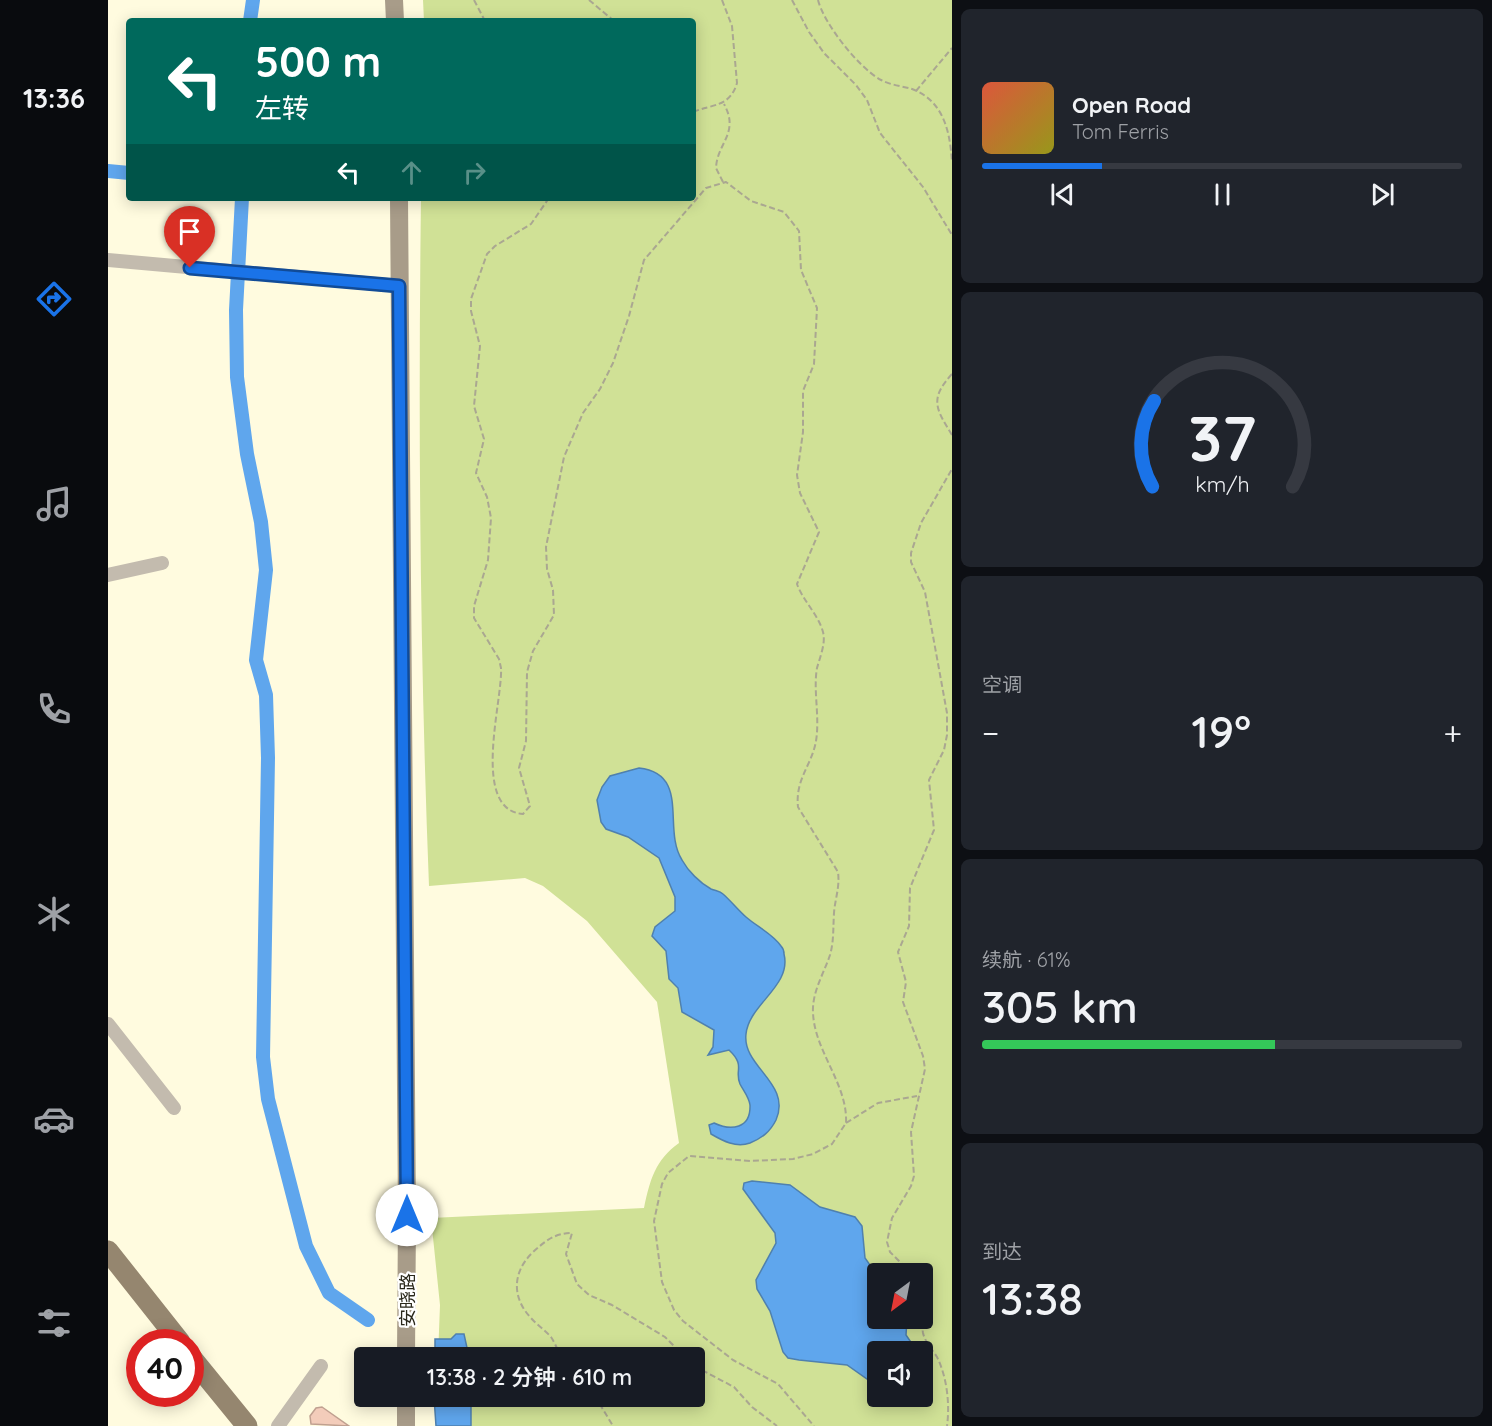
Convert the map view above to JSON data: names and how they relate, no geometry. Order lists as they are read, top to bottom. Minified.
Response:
{"streets":{"street":["安晓路"]},"north":"bottom left","page":{"tabs":"13:36","turn":["500 m","左转"],"song":["Open Road","Tom Ferris"],"tile":["空调",["续航 · 61%","305 km"],["到达","13:38"]],"heat":["−","19°","+"],"limit":"40","trip":"13:38 · 2 分钟 · 610 m","gauge":["37","km/h"]}}
